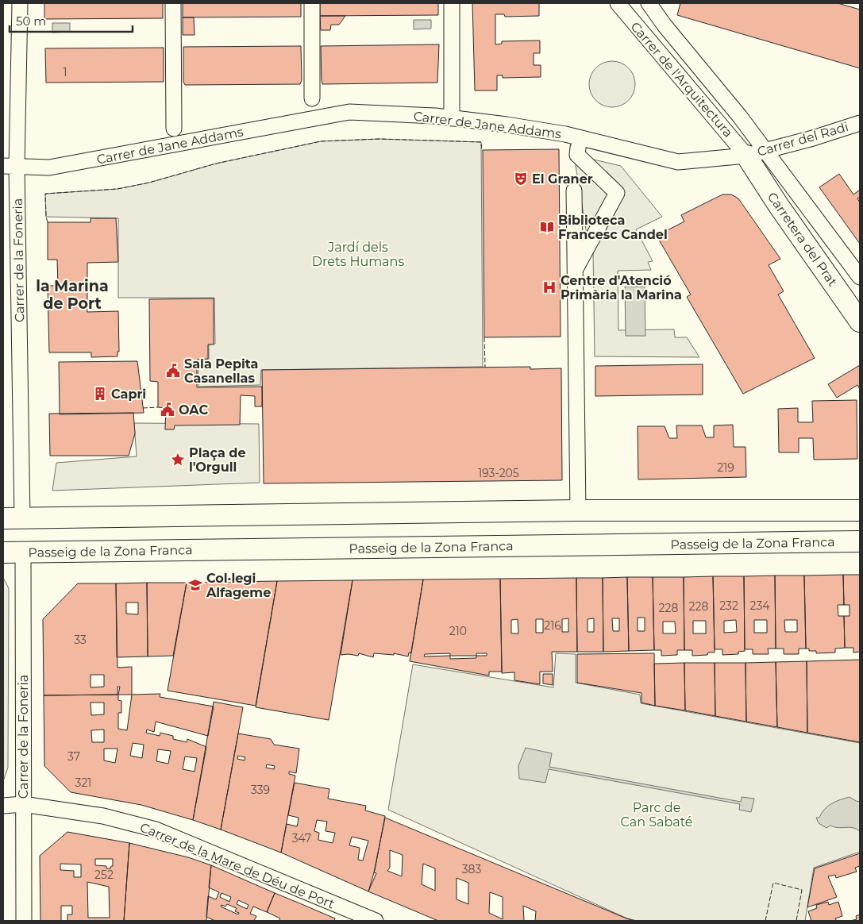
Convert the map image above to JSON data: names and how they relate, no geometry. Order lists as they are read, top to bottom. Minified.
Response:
{"streets":{"main road":["Carretera del Prat","Passeig de la Zona Franca"],"street":["Carrer de l'Arquitectura","Carrer de Jane Addams","Carrer del Radi","Carrer de la Foneria","Carrer de la Mare de Déu de Port"]},"crossings":[["Carrer de l'Arquitectura","Carrer de Jane Addams"],["Carrer de l'Arquitectura","Carrer del Radi"],["Carrer de l'Arquitectura","Carretera del Prat"],["Carrer de Jane Addams","Carrer del Radi"],["Carrer de Jane Addams","Carretera del Prat"],["Carrer de Jane Addams","Carrer de la Foneria"],["Carrer del Radi","Carretera del Prat"],["Carrer de la Foneria","Passeig de la Zona Franca"],["Carrer de la Foneria","Carrer de la Mare de Déu de Port"]],"districts":["la Marina de Port"],"parks":["Jardí dels Drets Humans","Parc de Can Sabaté"],"places":{"theatre":["El Graner"],"library":["Biblioteca Francesc Candel"],"hospital":["Centre d'Atenció Primària la Marina"],"public building":["Sala Pepita Casanellas","OAC"],"building":["Capri"],"place":["Plaça de l'Orgull"],"school or university":["Col·legi Alfageme"]},"house_numbers":["1","219","193-205","232","234","228","228","216","210","33","37","321","339","347","383","252"],"scale_bar":"50 m"}
